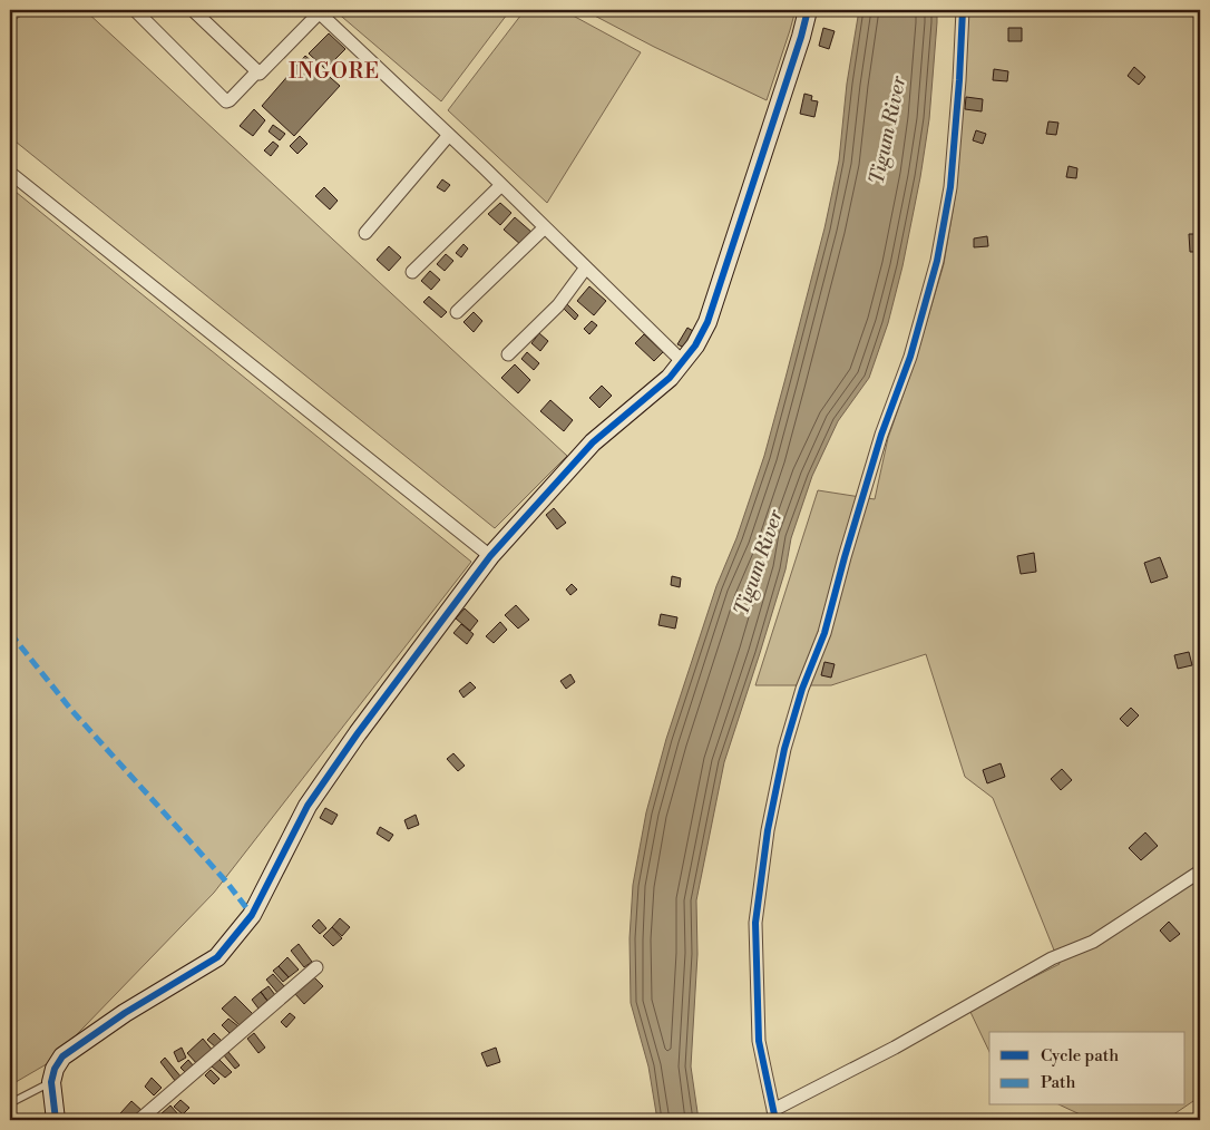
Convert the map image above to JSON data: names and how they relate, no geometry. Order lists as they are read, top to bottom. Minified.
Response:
{"districts":["INGORE"],"water":["Tigum River"],"legend":["Cycle path","Path"]}
